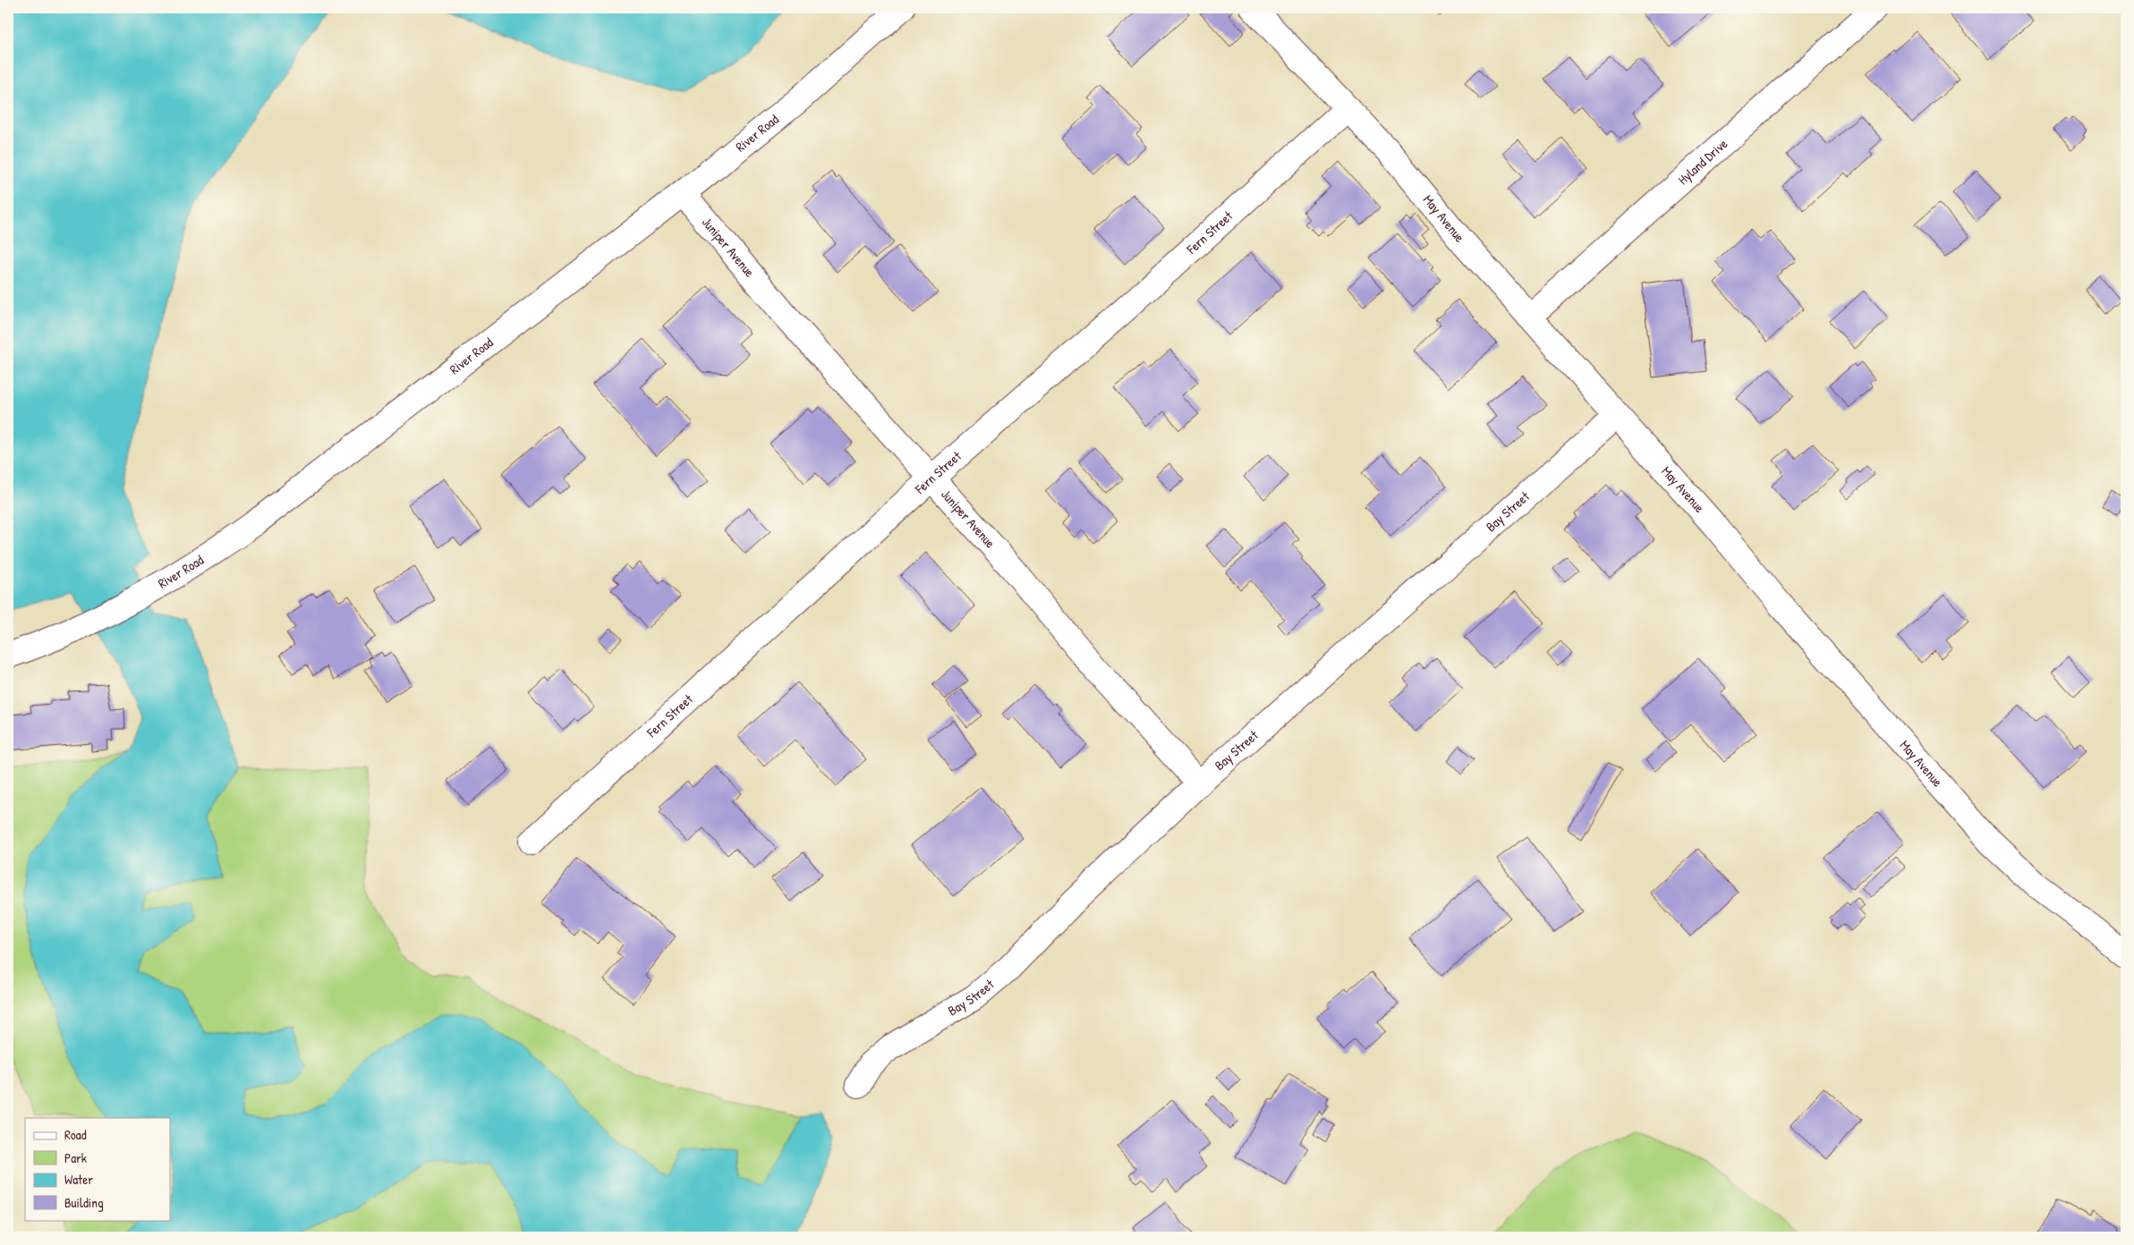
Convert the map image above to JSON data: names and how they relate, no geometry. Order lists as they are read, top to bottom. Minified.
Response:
{"streets":{"street":["River Road","Hyland Drive","May Avenue","Fern Street","Juniper Avenue","Bay Street"]},"crossings":[["River Road","Juniper Avenue"],["Hyland Drive","May Avenue"],["May Avenue","Fern Street"],["May Avenue","Bay Street"],["Fern Street","Juniper Avenue"],["Juniper Avenue","Bay Street"]],"legend":["Road","Park","Water","Building"]}
